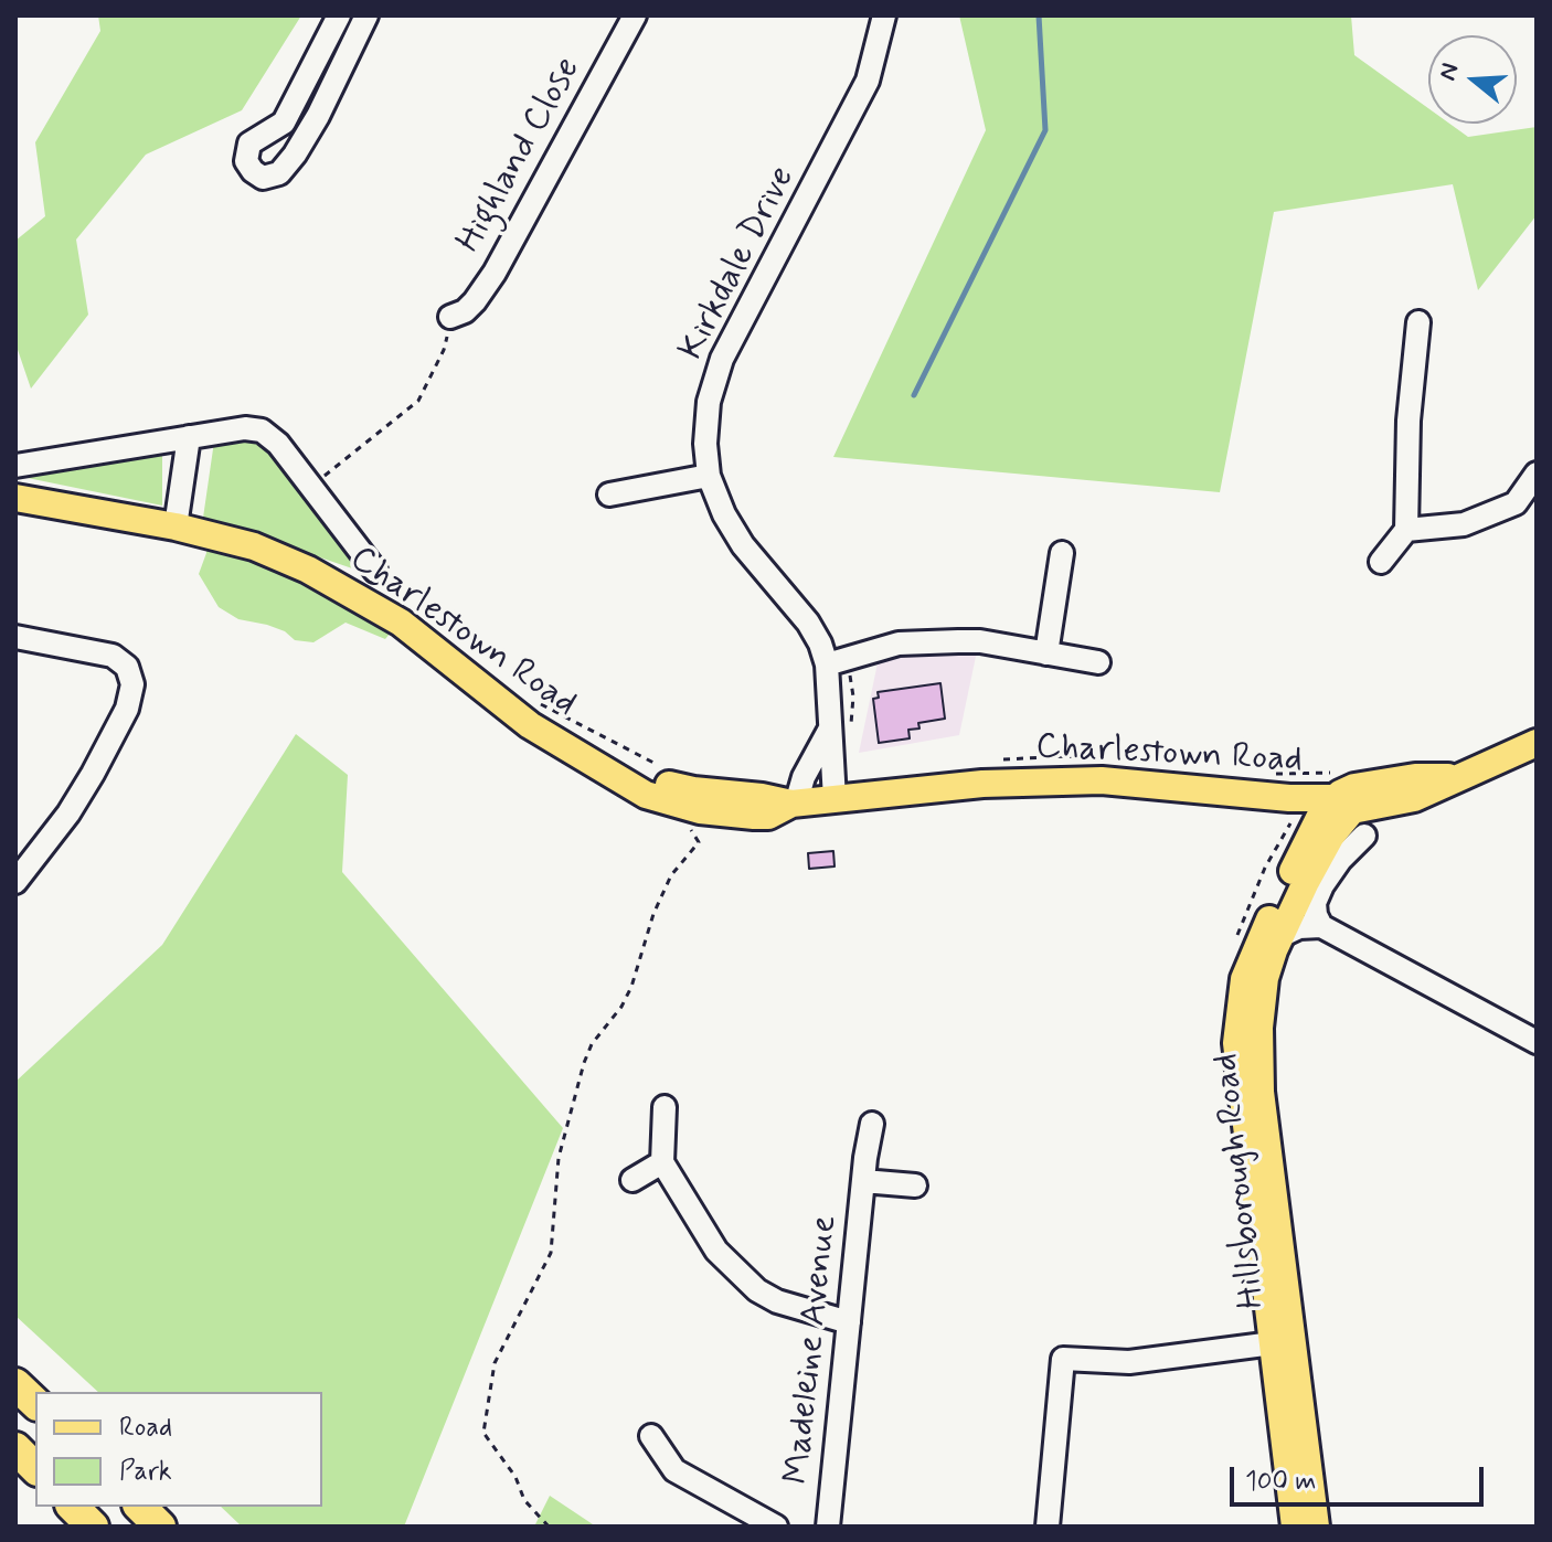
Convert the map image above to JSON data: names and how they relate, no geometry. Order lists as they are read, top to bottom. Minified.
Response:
{"streets":{"main road":["Charlestown Road","Hillsborough Road"],"street":["Highland Close","Kirkdale Drive","Madeleine Avenue"]},"crossings":[["Kirkdale Drive","Charlestown Road"],["Charlestown Road","Hillsborough Road"]],"legend":["Road","Park"],"scale_bar":"100 m","north":"left"}
